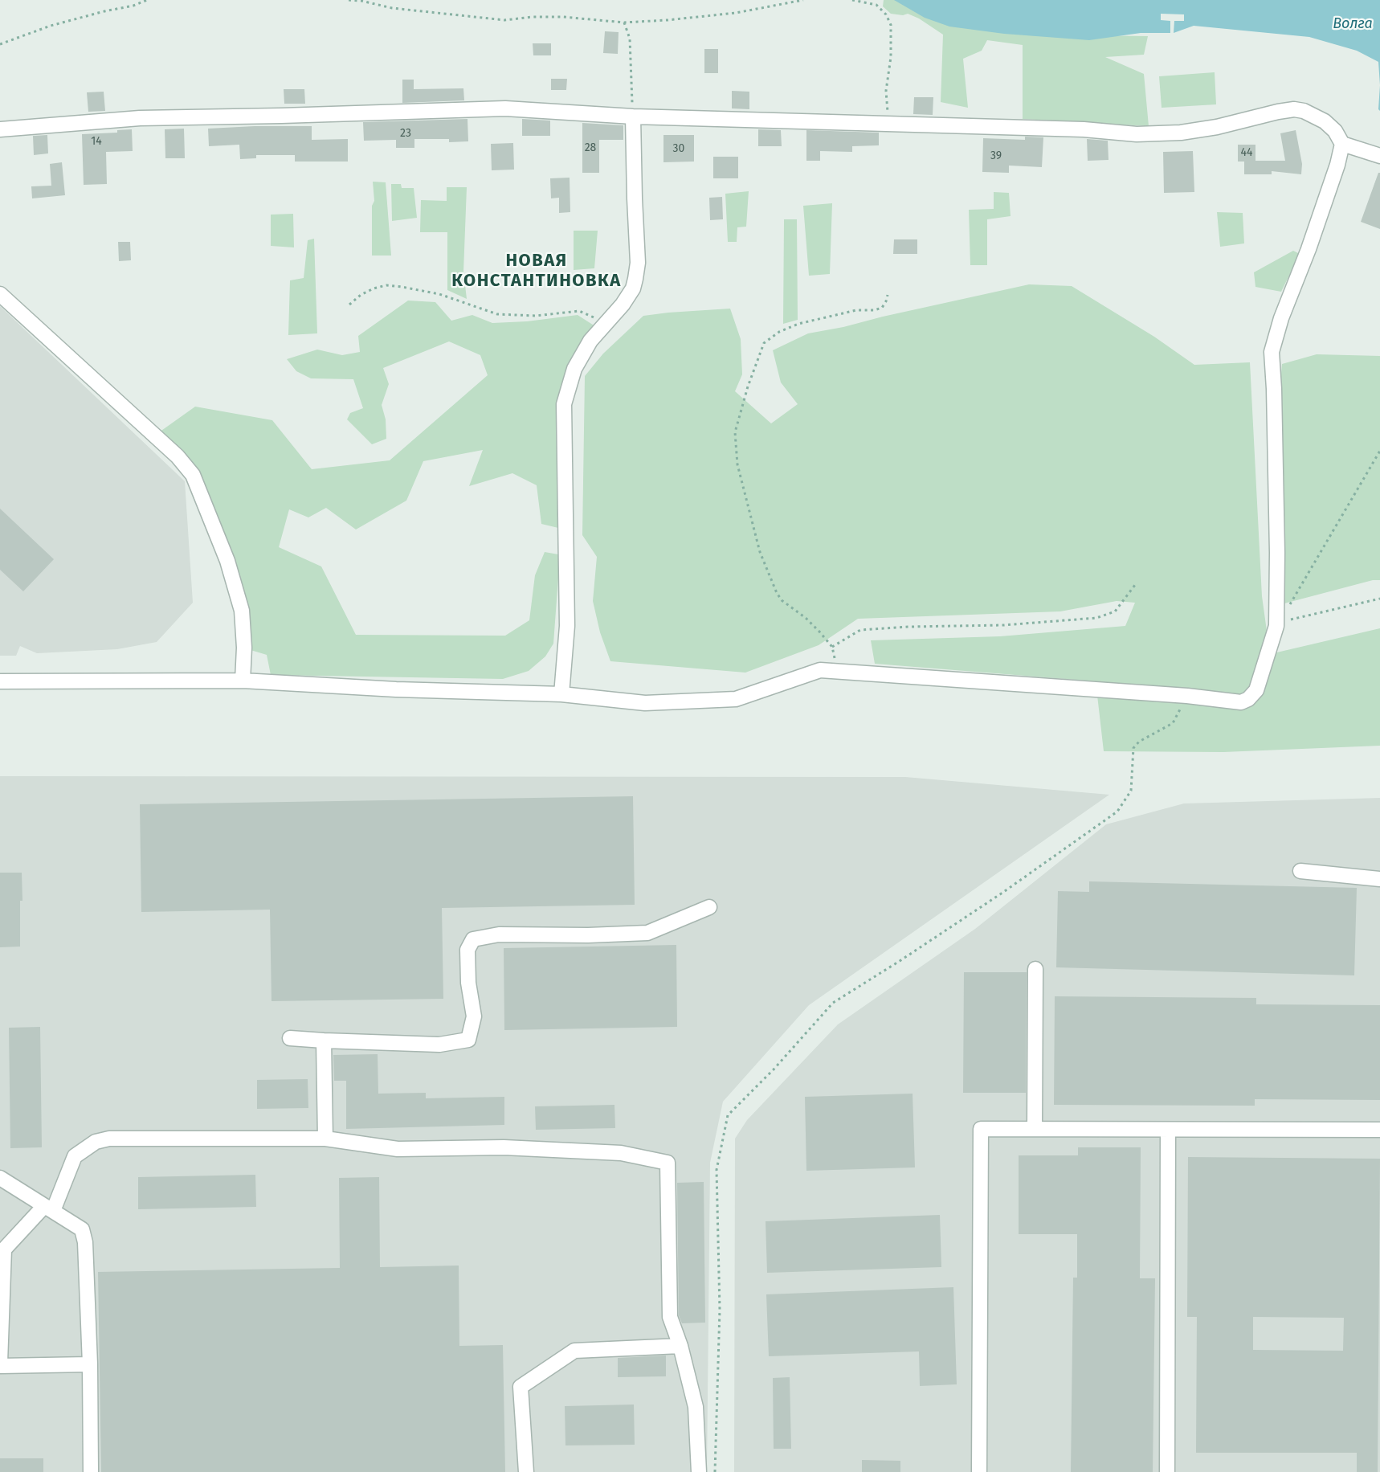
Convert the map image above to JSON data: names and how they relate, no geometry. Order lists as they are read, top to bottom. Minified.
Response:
{"districts":["НОВАЯ КОНСТАНТИНОВКА"],"water":["Волга"],"house_numbers":["23","14","28","30","44","39"]}
